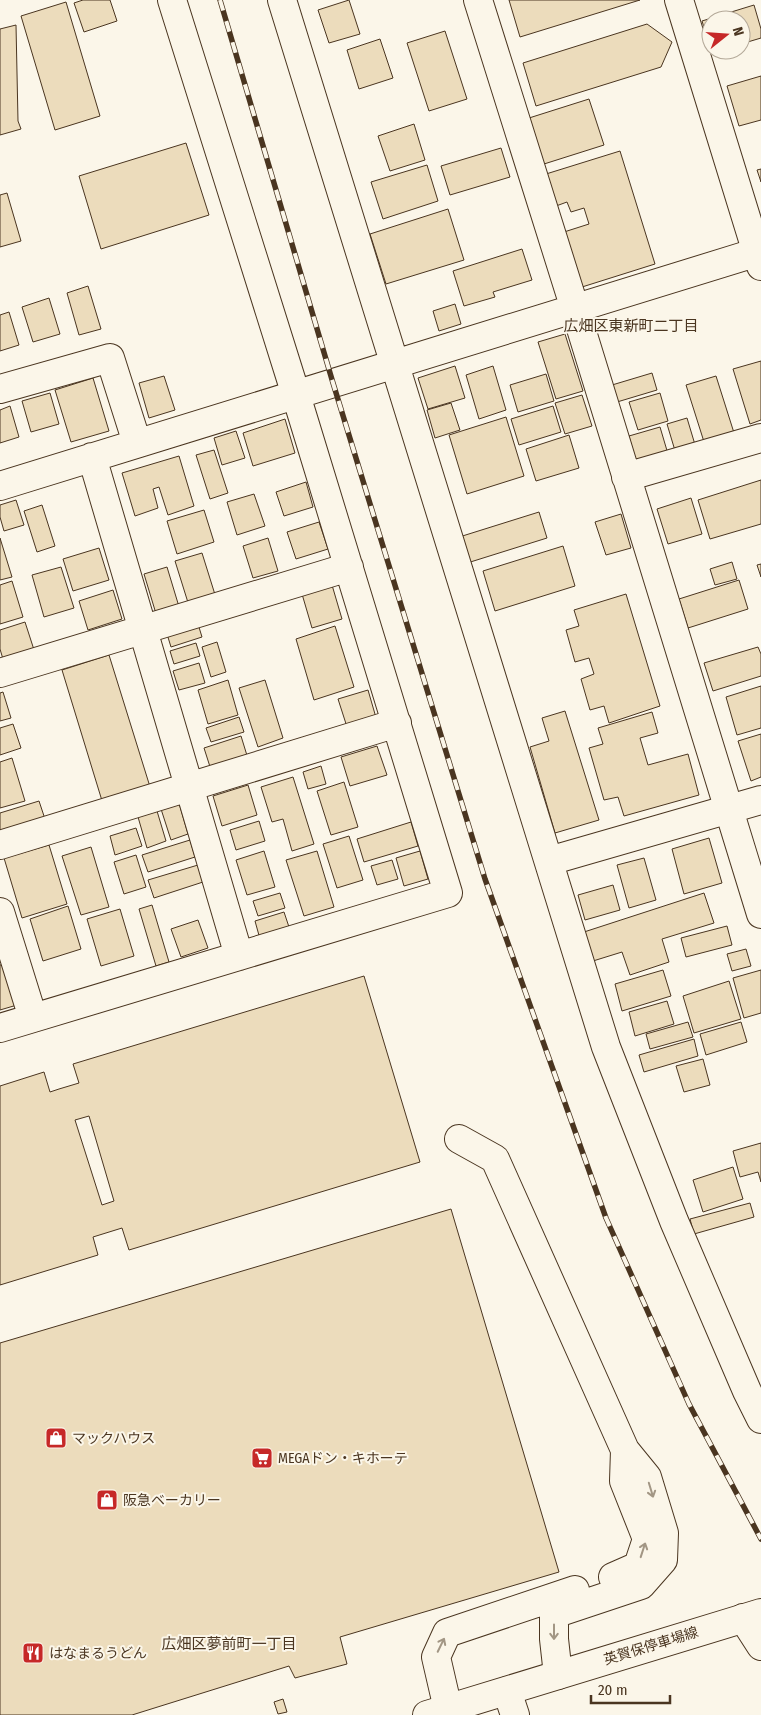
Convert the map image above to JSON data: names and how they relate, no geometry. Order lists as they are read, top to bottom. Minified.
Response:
{"streets":{"street":["英賀保停車場線"]},"districts":["広畑区東新町二丁目","広畑区夢前町一丁目"],"places":{"shop":["マックハウス","阪急ベーカリー"],"supermarket":["MEGAドン・キホーテ"],"restaurant":["はなまるうどん"]},"scale_bar":"20 m","north":"right"}
